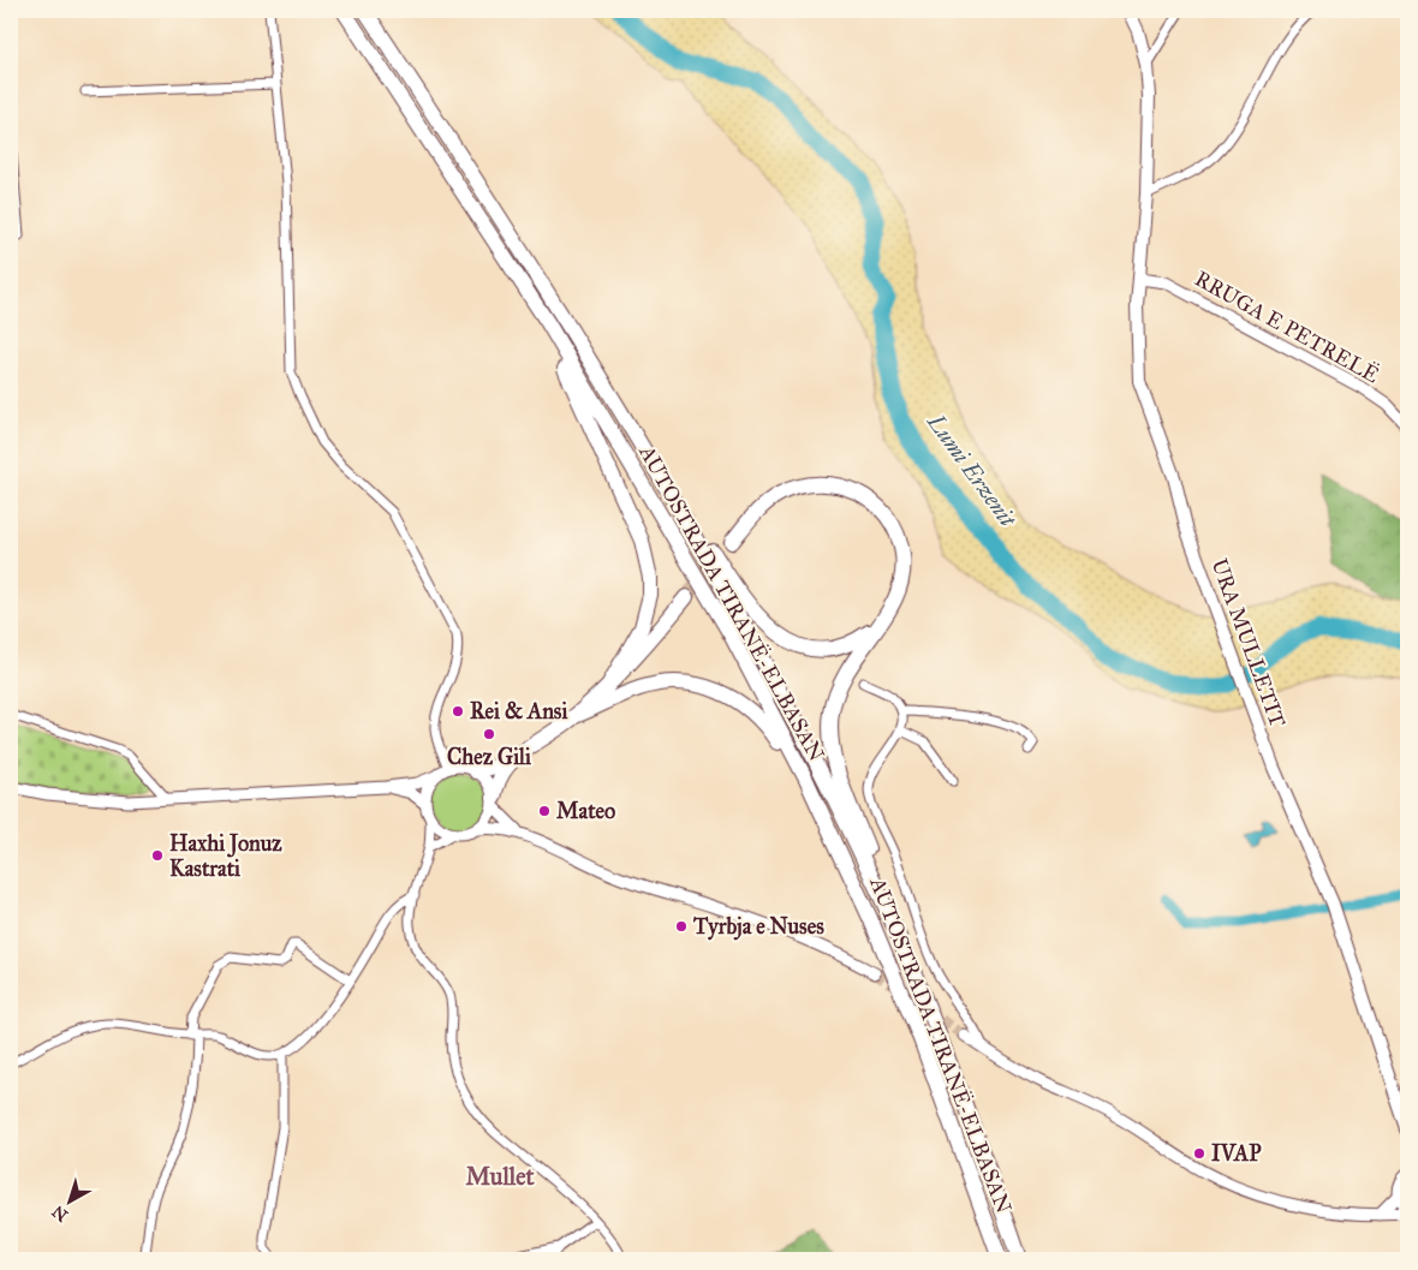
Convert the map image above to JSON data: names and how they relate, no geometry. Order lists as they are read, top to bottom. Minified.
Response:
{"streets":{"highway":["AUTOSTRADA TIRANË-ELBASAN"],"main road":["RRUGA E PETRELË","URA MULLETIT"]},"crossings":[["RRUGA E PETRELË","URA MULLETIT"]],"districts":["Mullet"],"water":["Lumi Erzenit"],"places":["Rei & Ansi","Chez Gili","Mateo","Haxhi Jonuz Kastrati","Tyrbja e Nuses","IVAP"],"north":"bottom left"}
